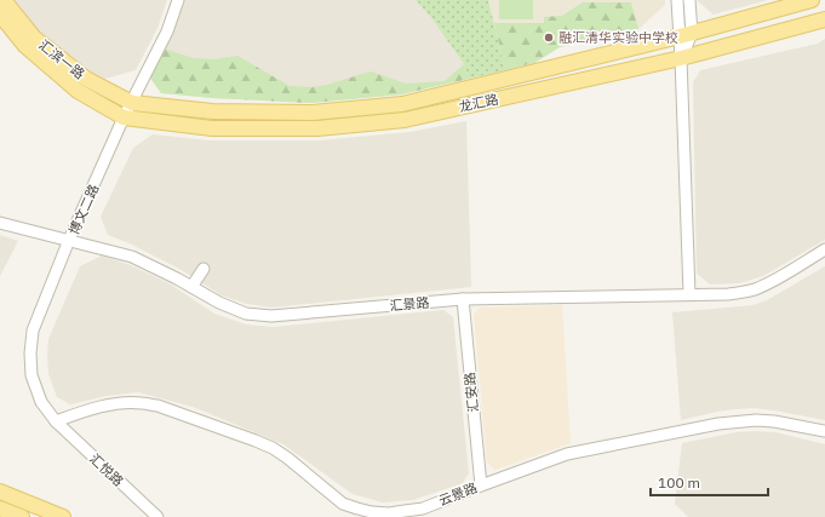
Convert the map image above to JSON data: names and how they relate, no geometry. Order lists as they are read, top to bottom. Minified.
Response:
{"streets":{"main road":["汇滨一路","龙汇路"],"street":["博文二路","汇景路","汇安路","汇悦路","云景路"]},"crossings":[["汇滨一路","龙汇路"],["汇滨一路","博文二路"],["龙汇路","博文二路"],["博文二路","汇景路"],["博文二路","汇悦路"],["博文二路","云景路"],["汇景路","汇安路"],["汇安路","云景路"],["汇悦路","云景路"]],"places":["融汇清华实验中学校"],"scale_bar":"100 m"}
